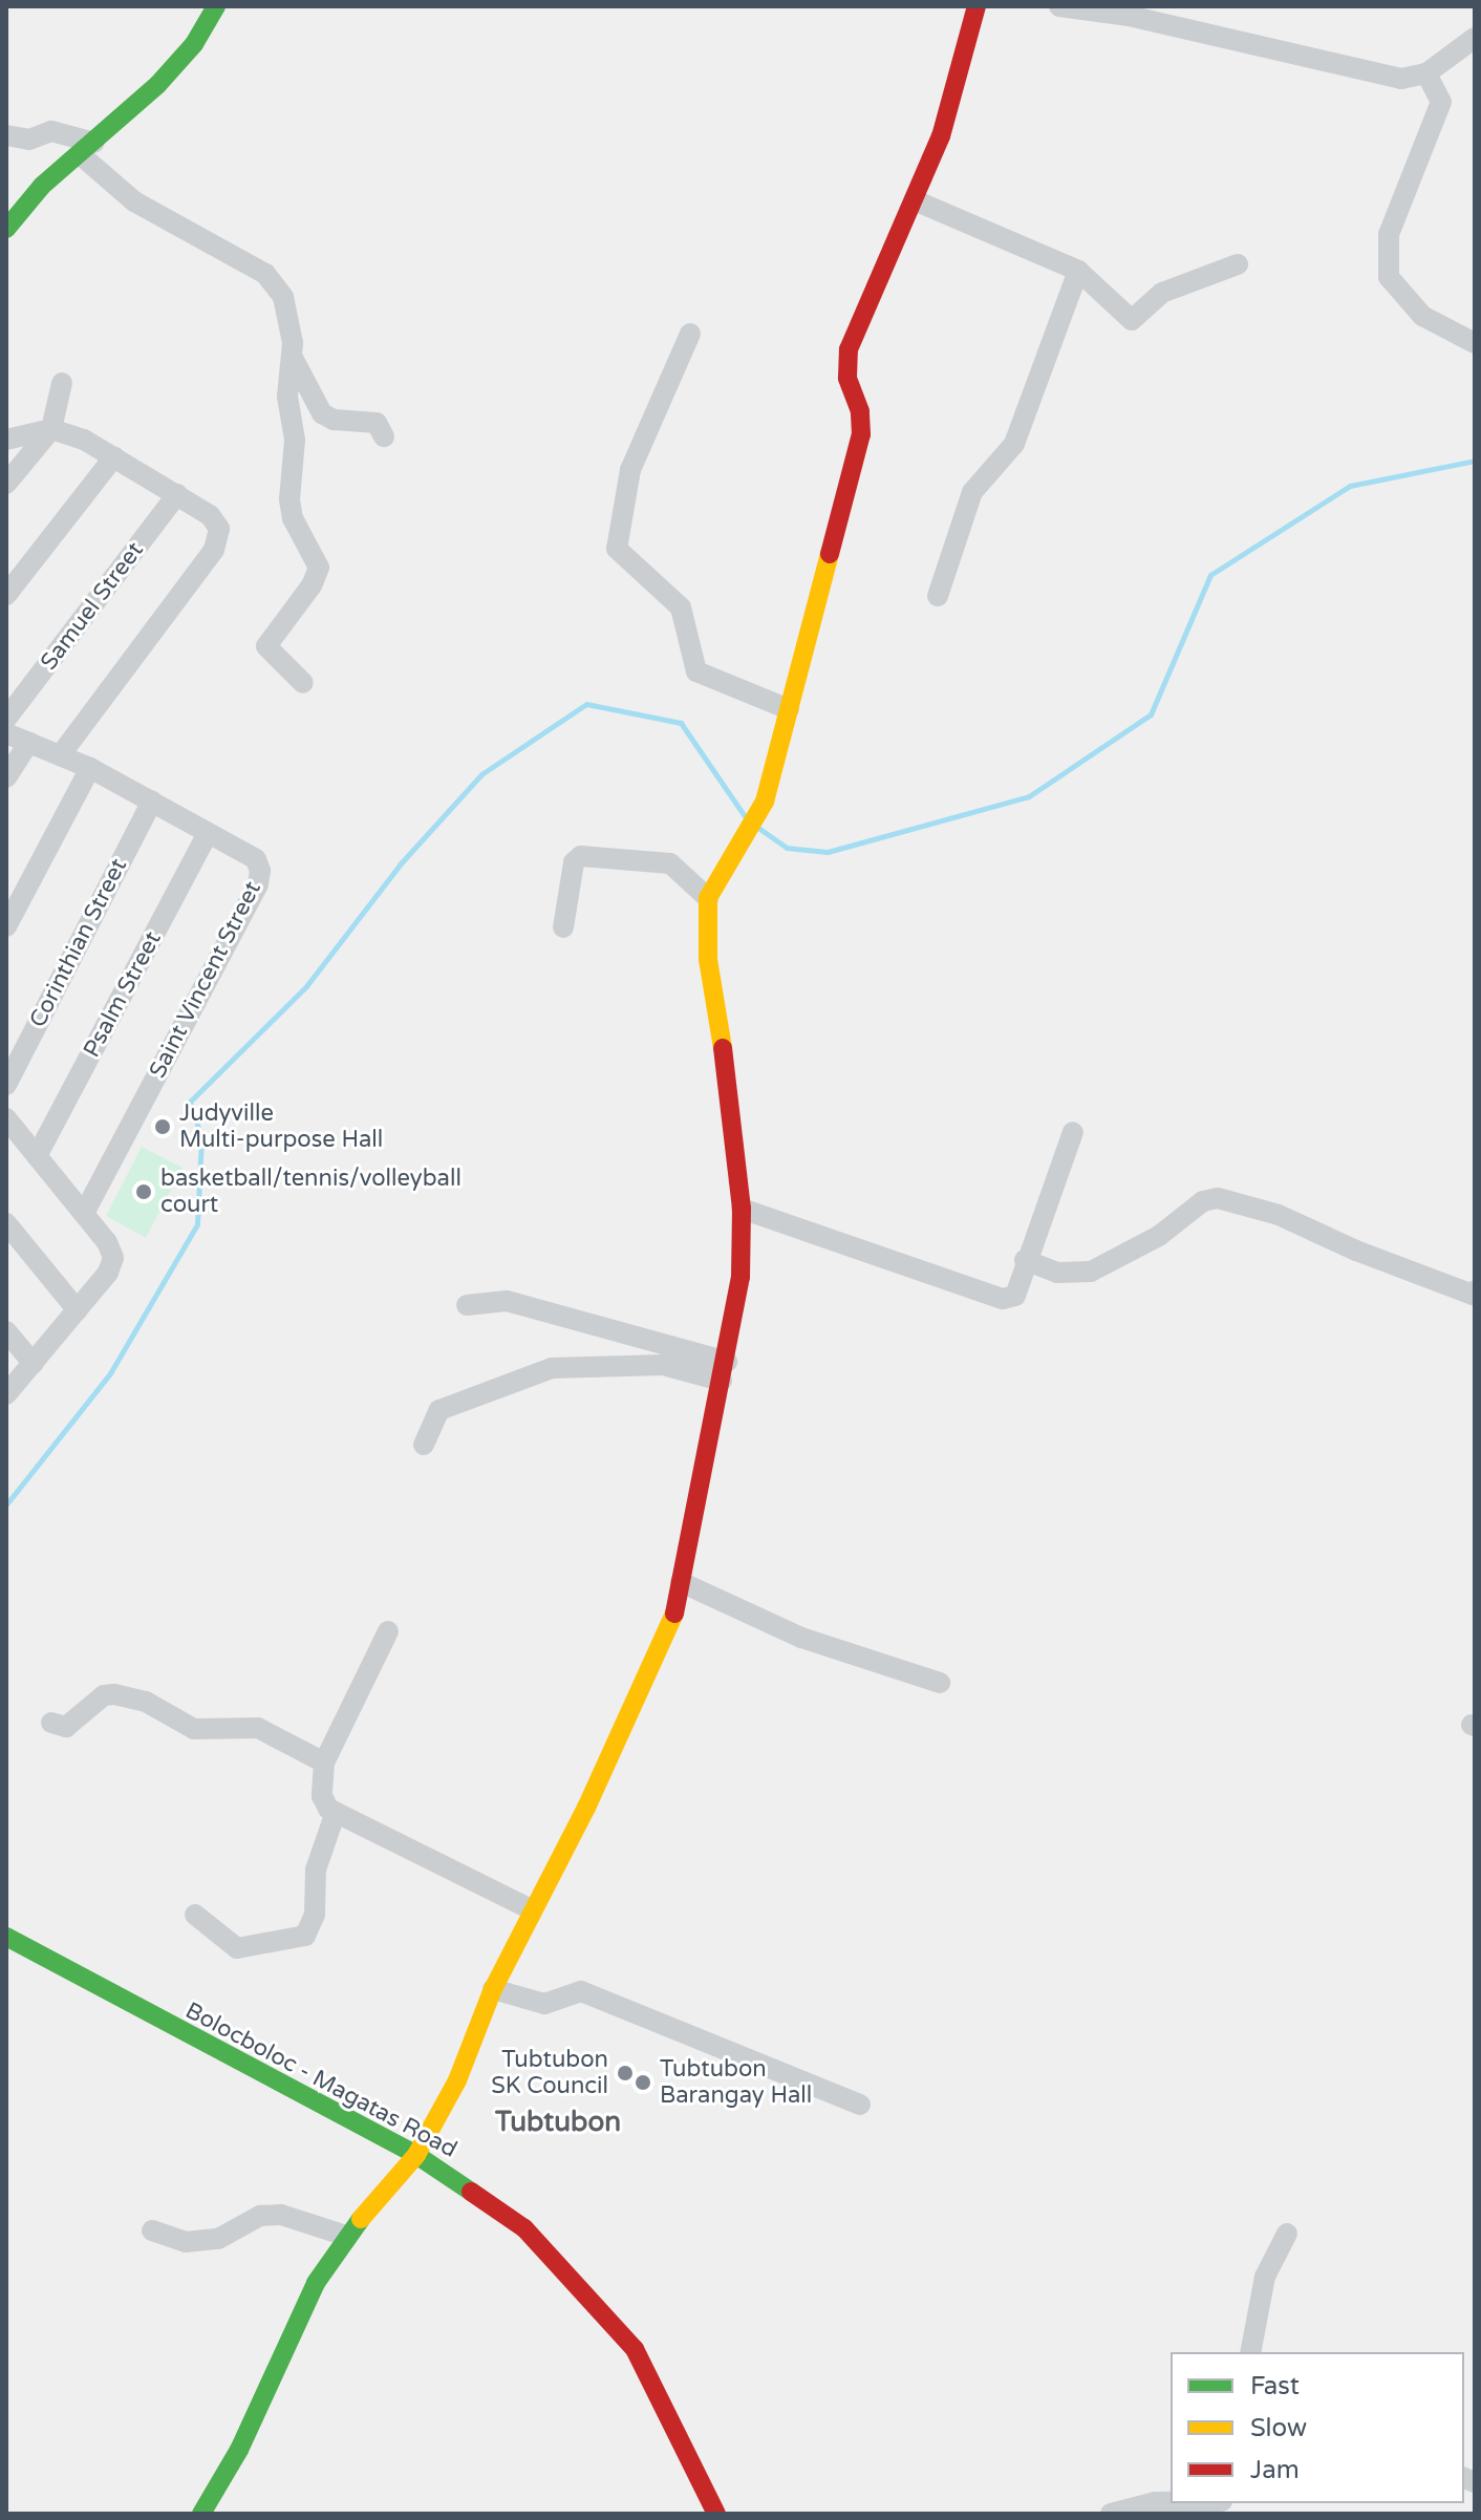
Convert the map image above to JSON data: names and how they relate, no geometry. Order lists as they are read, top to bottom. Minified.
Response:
{"streets":{"street":["Samuel Street","Corinthian Street","Saint Vincent Street","Psalm Street","Bolocboloc - Magatas Road"]},"crossings":[["Corinthian Street","Saint Vincent Street"],["Saint Vincent Street","Psalm Street"]],"districts":["Tubtubon"],"places":["Judyville Multi-purpose Hall","basketball/tennis/volleyball court","Tubtubon SK Council","Tubtubon Barangay Hall"],"legend":["Fast","Slow","Jam"]}
